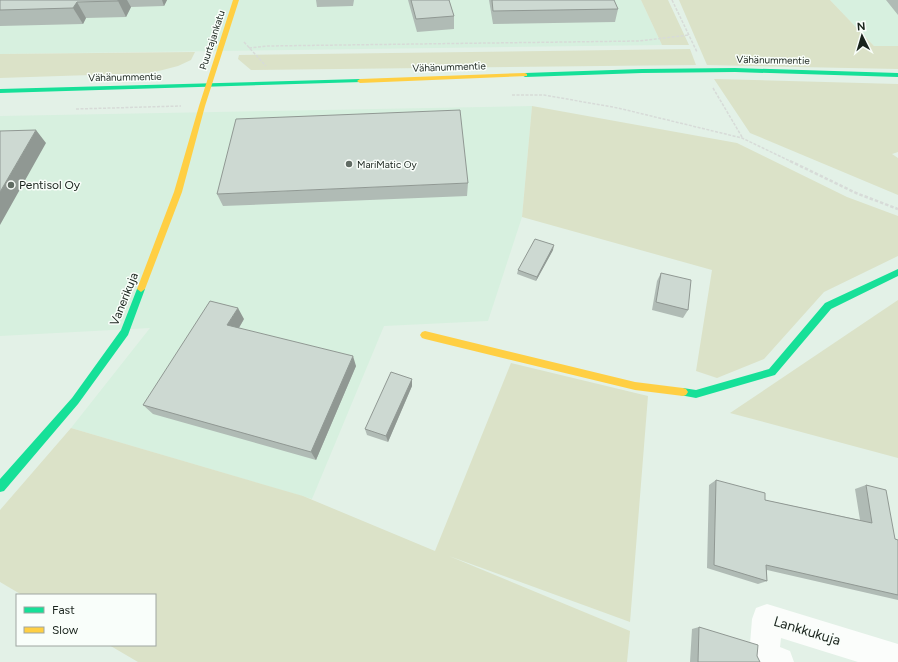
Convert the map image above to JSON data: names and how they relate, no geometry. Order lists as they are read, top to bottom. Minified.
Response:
{"streets":{"street":["Puurtajankatu","Vähänummentie","Vanerikuja","Lankkukuja"]},"crossings":[["Puurtajankatu","Vähänummentie"],["Puurtajankatu","Vanerikuja"],["Vähänummentie","Vanerikuja"]],"places":["MariMatic Oy","Pentisol Oy"],"legend":["Fast","Slow"],"north":"top"}
